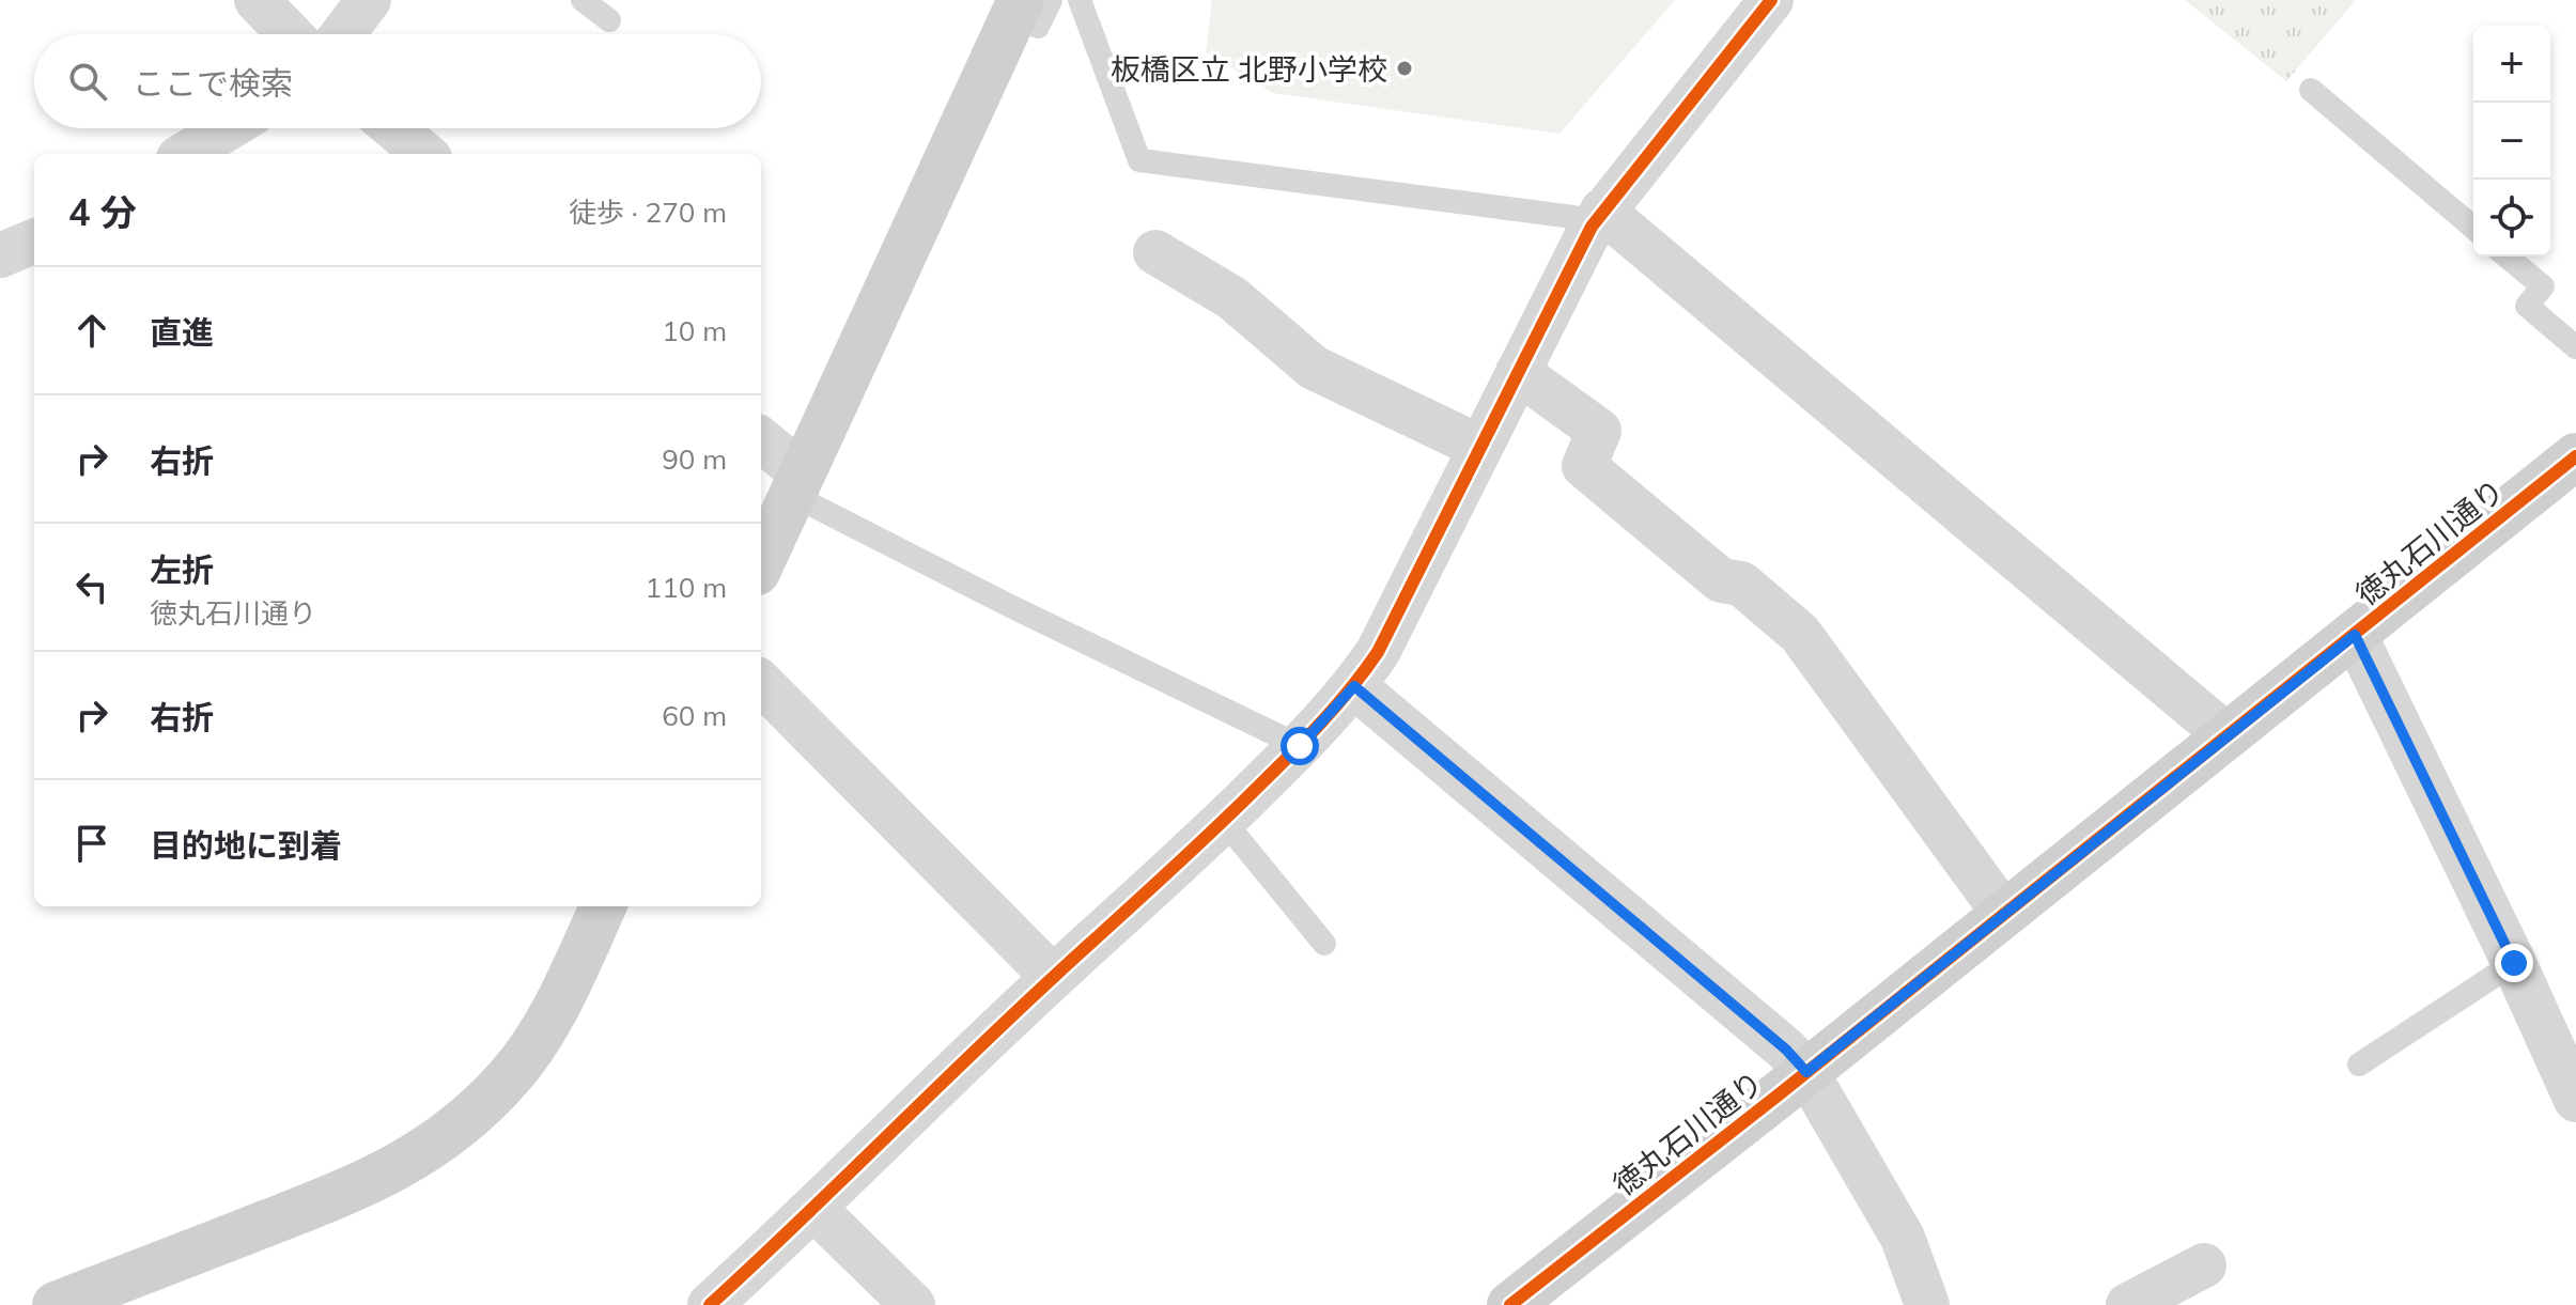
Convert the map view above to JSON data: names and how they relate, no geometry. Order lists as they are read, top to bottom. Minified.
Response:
{"streets":{"street":["徳丸石川通り"]},"places":["板橋区立 北野小学校"],"page":{"map_buttons":["+","−"],"search":"ここで検索","heading":["4 分","徒歩 · 270 m"],"list":[["直進","10 m"],["右折","90 m"],["左折","徳丸石川通り","110 m"],["右折","60 m"],"目的地に到着"]}}
